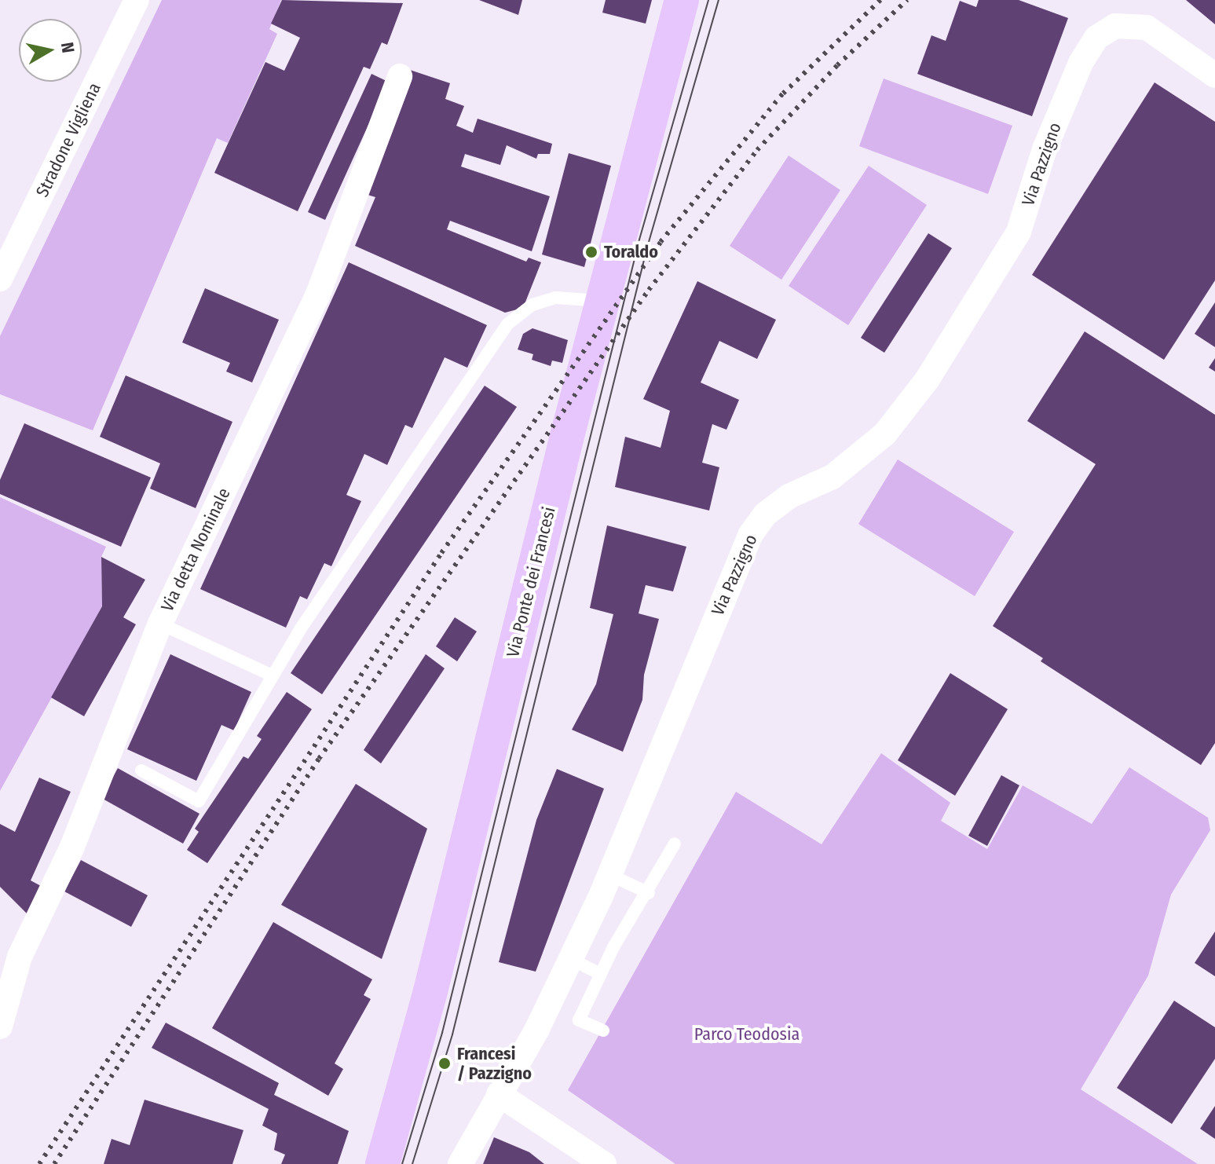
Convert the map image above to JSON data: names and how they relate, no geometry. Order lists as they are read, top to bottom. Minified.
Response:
{"streets":{"main road":["Via Ponte dei Francesi"],"street":["Stradone Vigliena","Via Pazzigno","Via detta Nominale"]},"parks":["Parco Teodosia"],"places":["Toraldo","Francesi / Pazzigno"],"north":"right"}
